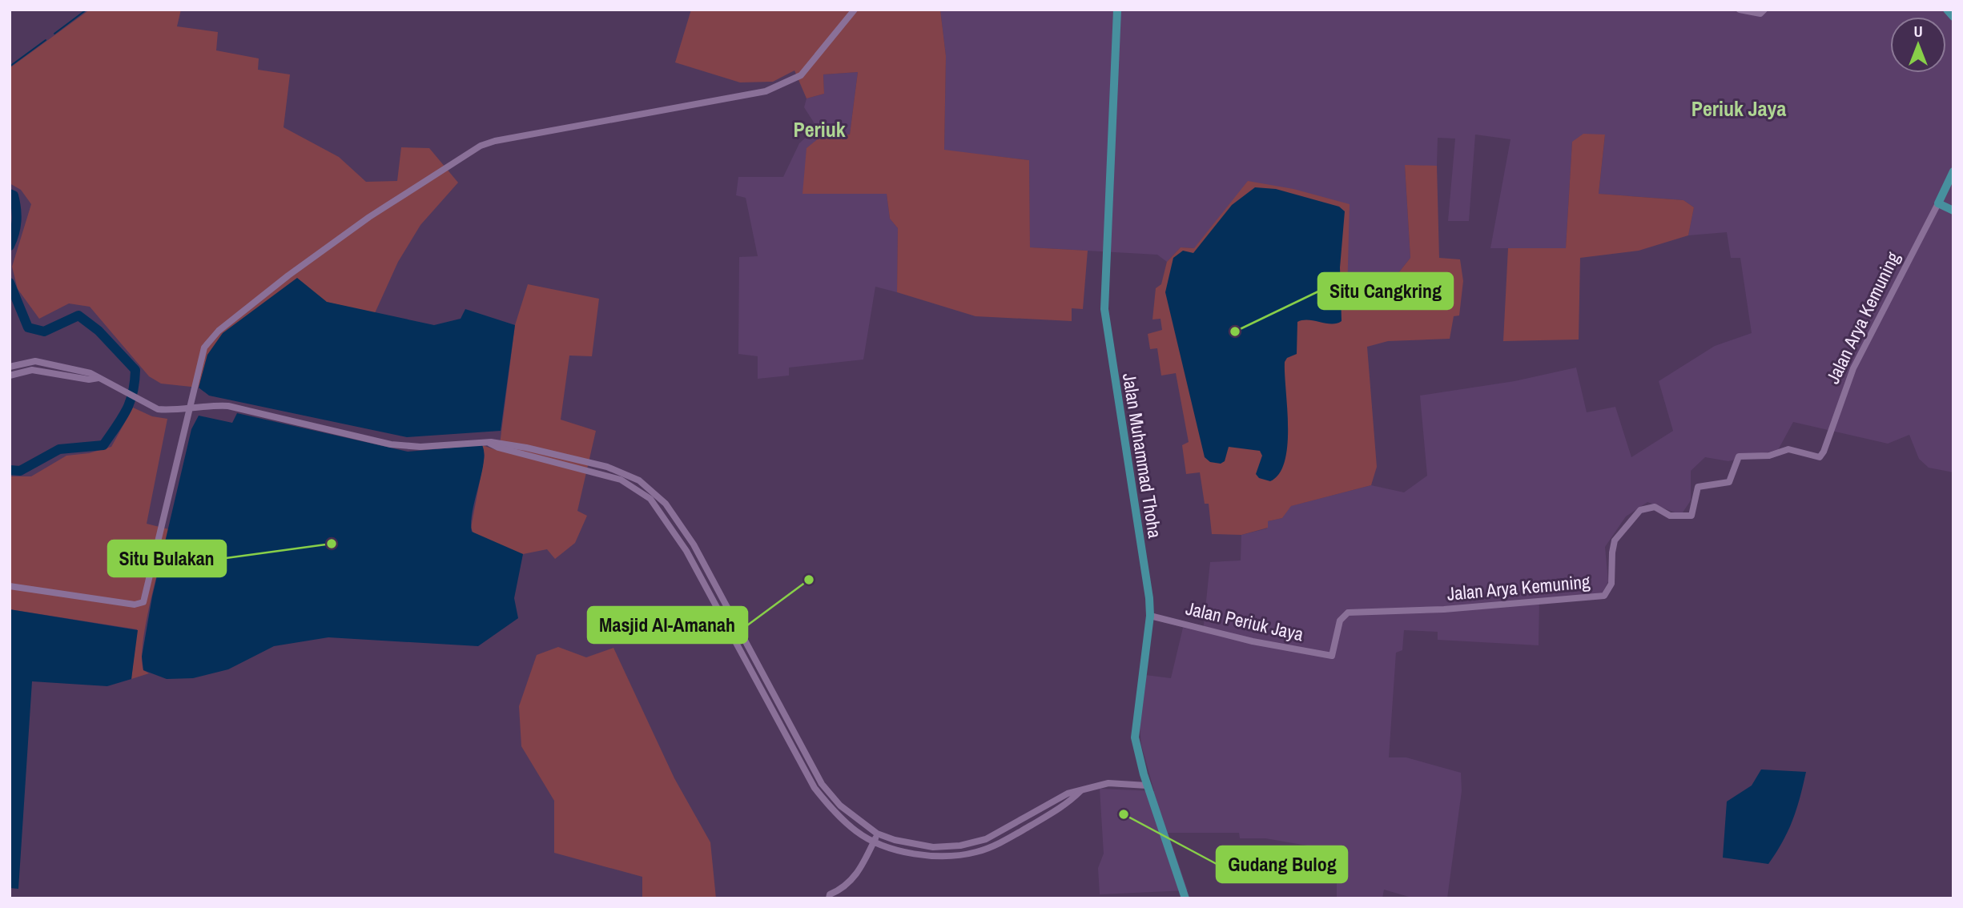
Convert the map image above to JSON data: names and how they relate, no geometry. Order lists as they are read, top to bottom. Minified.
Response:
{"streets":{"main road":["Jalan Muhammad Thoha"],"street":["Jalan Arya Kemuning","Jalan Periuk Jaya"]},"crossings":[["Jalan Arya Kemuning","Jalan Periuk Jaya"],["Jalan Muhammad Thoha","Jalan Periuk Jaya"]],"districts":["Periuk Jaya","Periuk"],"places":["Situ Cangkring","Situ Bulakan","Masjid Al-Amanah","Gudang Bulog"],"north":"top"}
